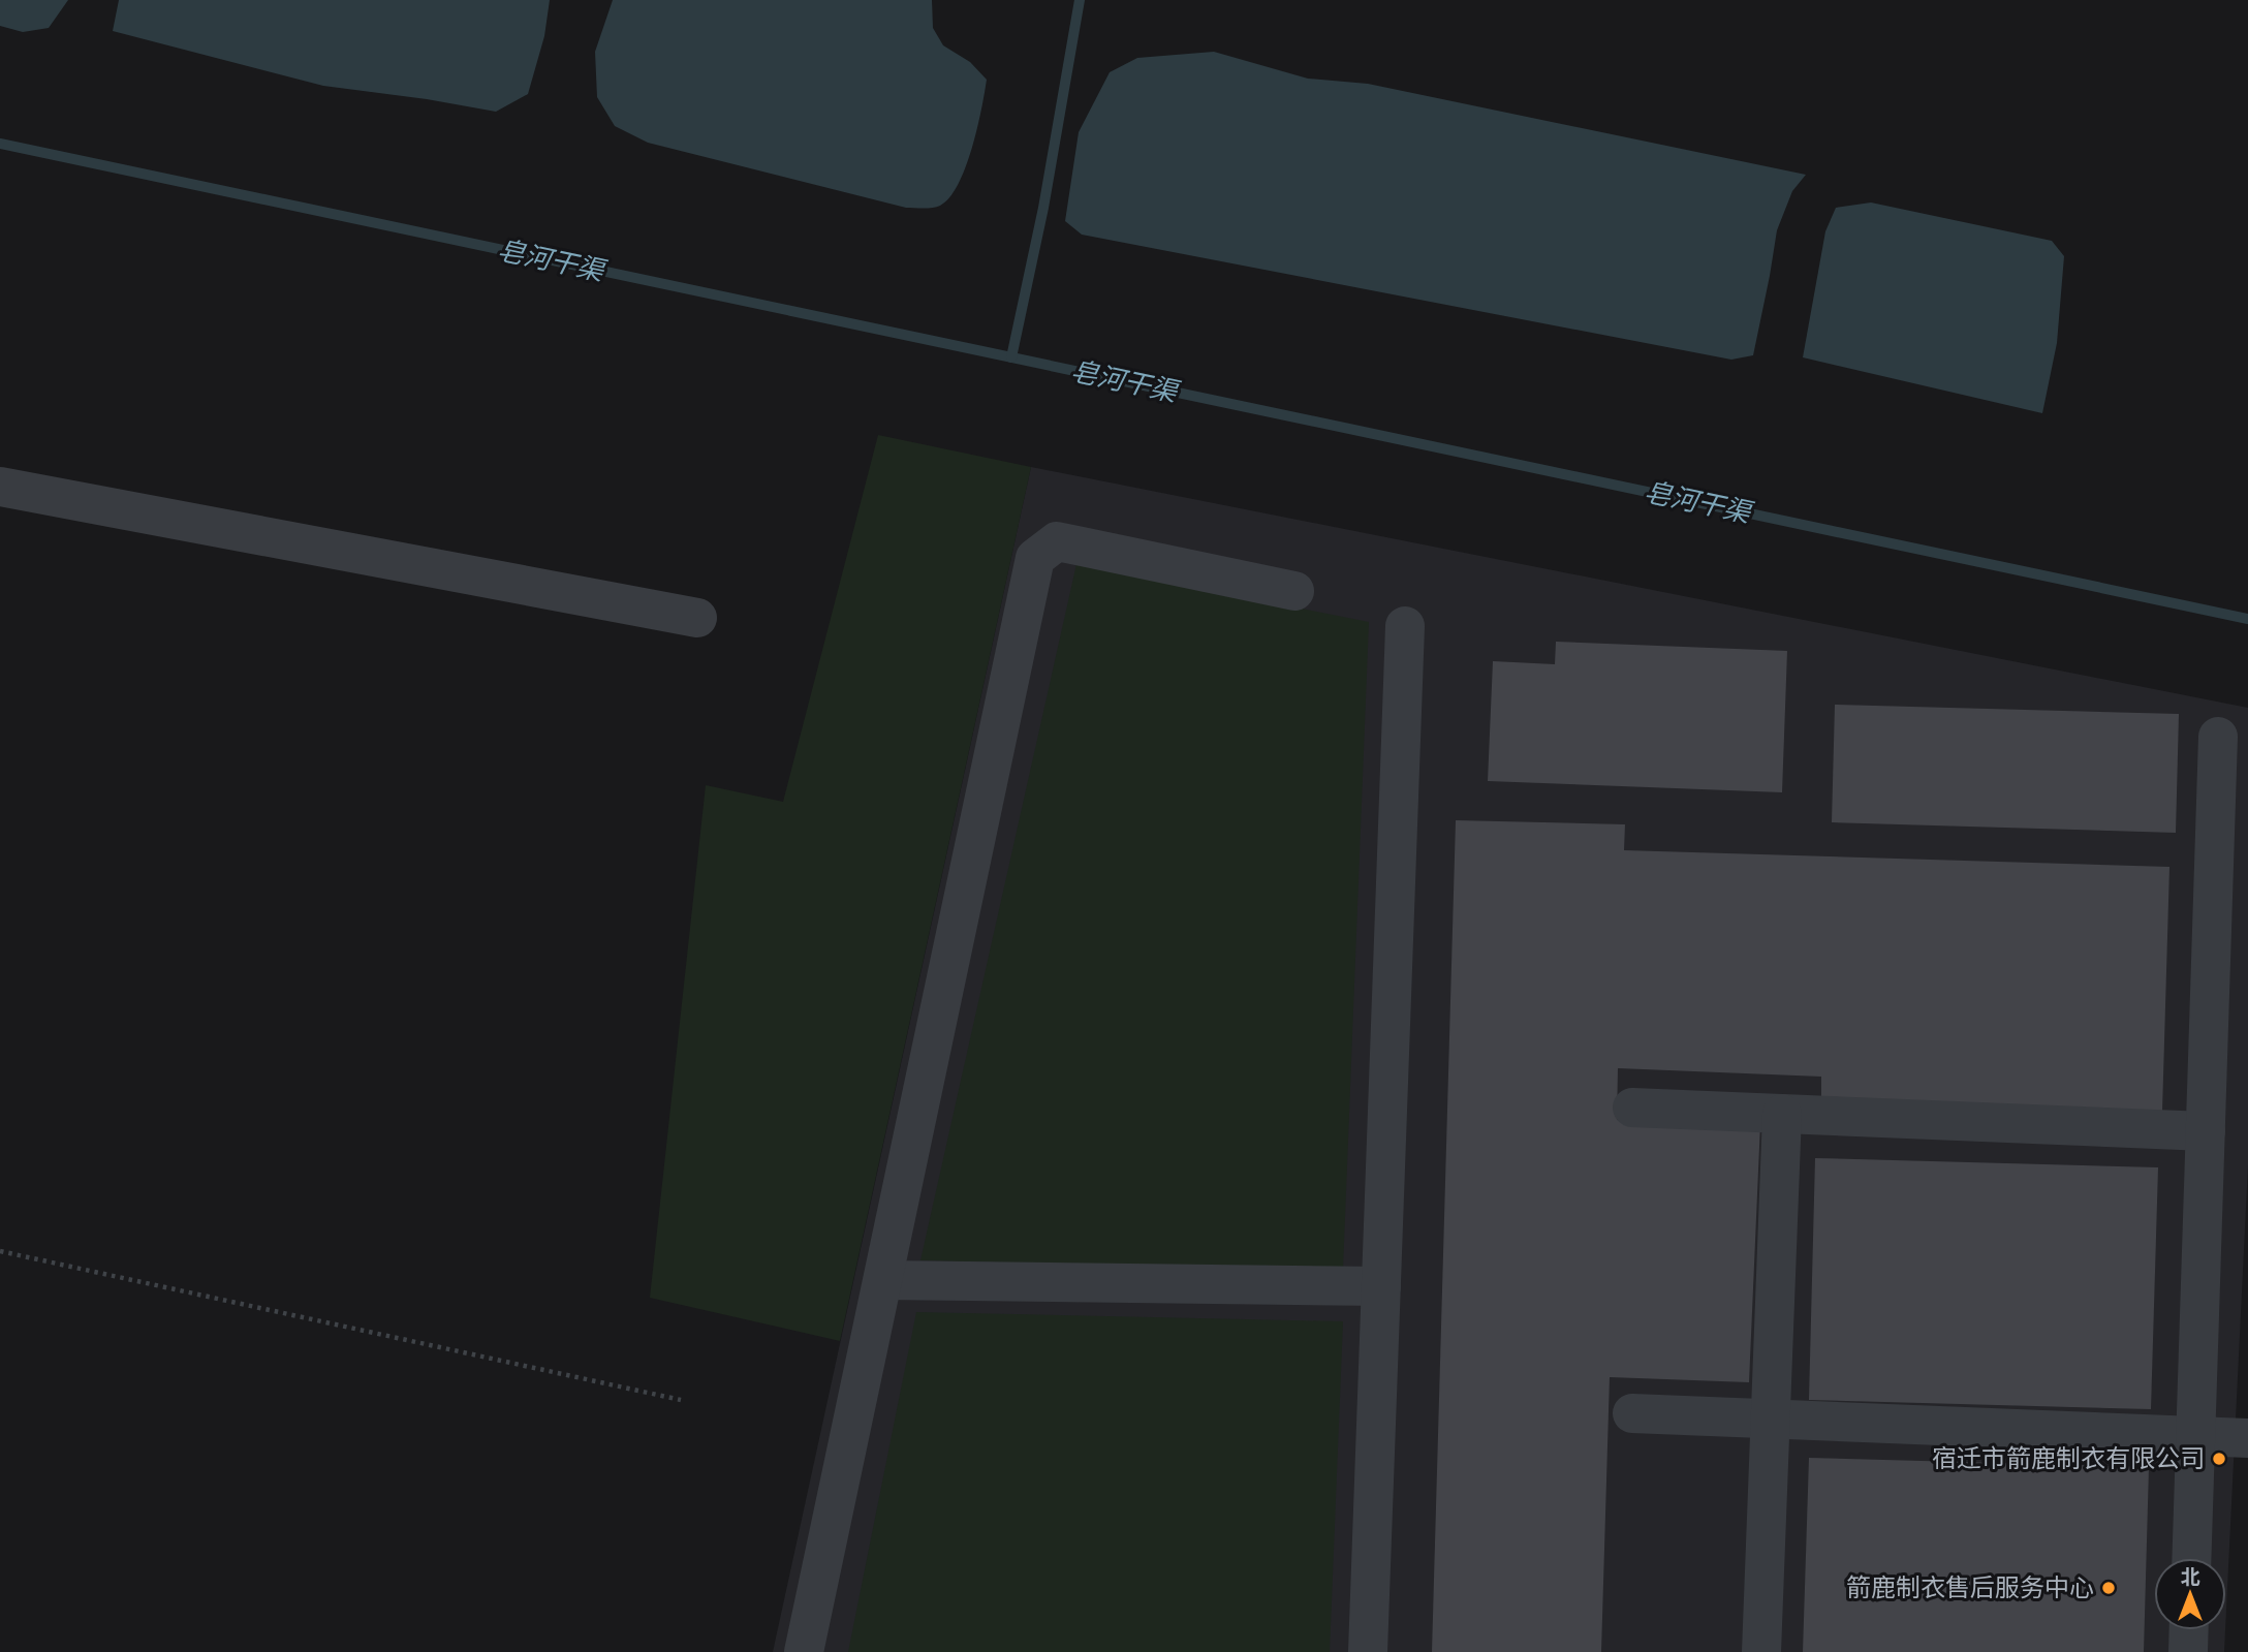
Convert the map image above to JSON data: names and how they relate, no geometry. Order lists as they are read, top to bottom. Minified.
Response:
{"water":["皂河干渠"],"places":["宿迁市箭鹿制衣有限公司","箭鹿制衣售后服务中心"],"north":"top"}
